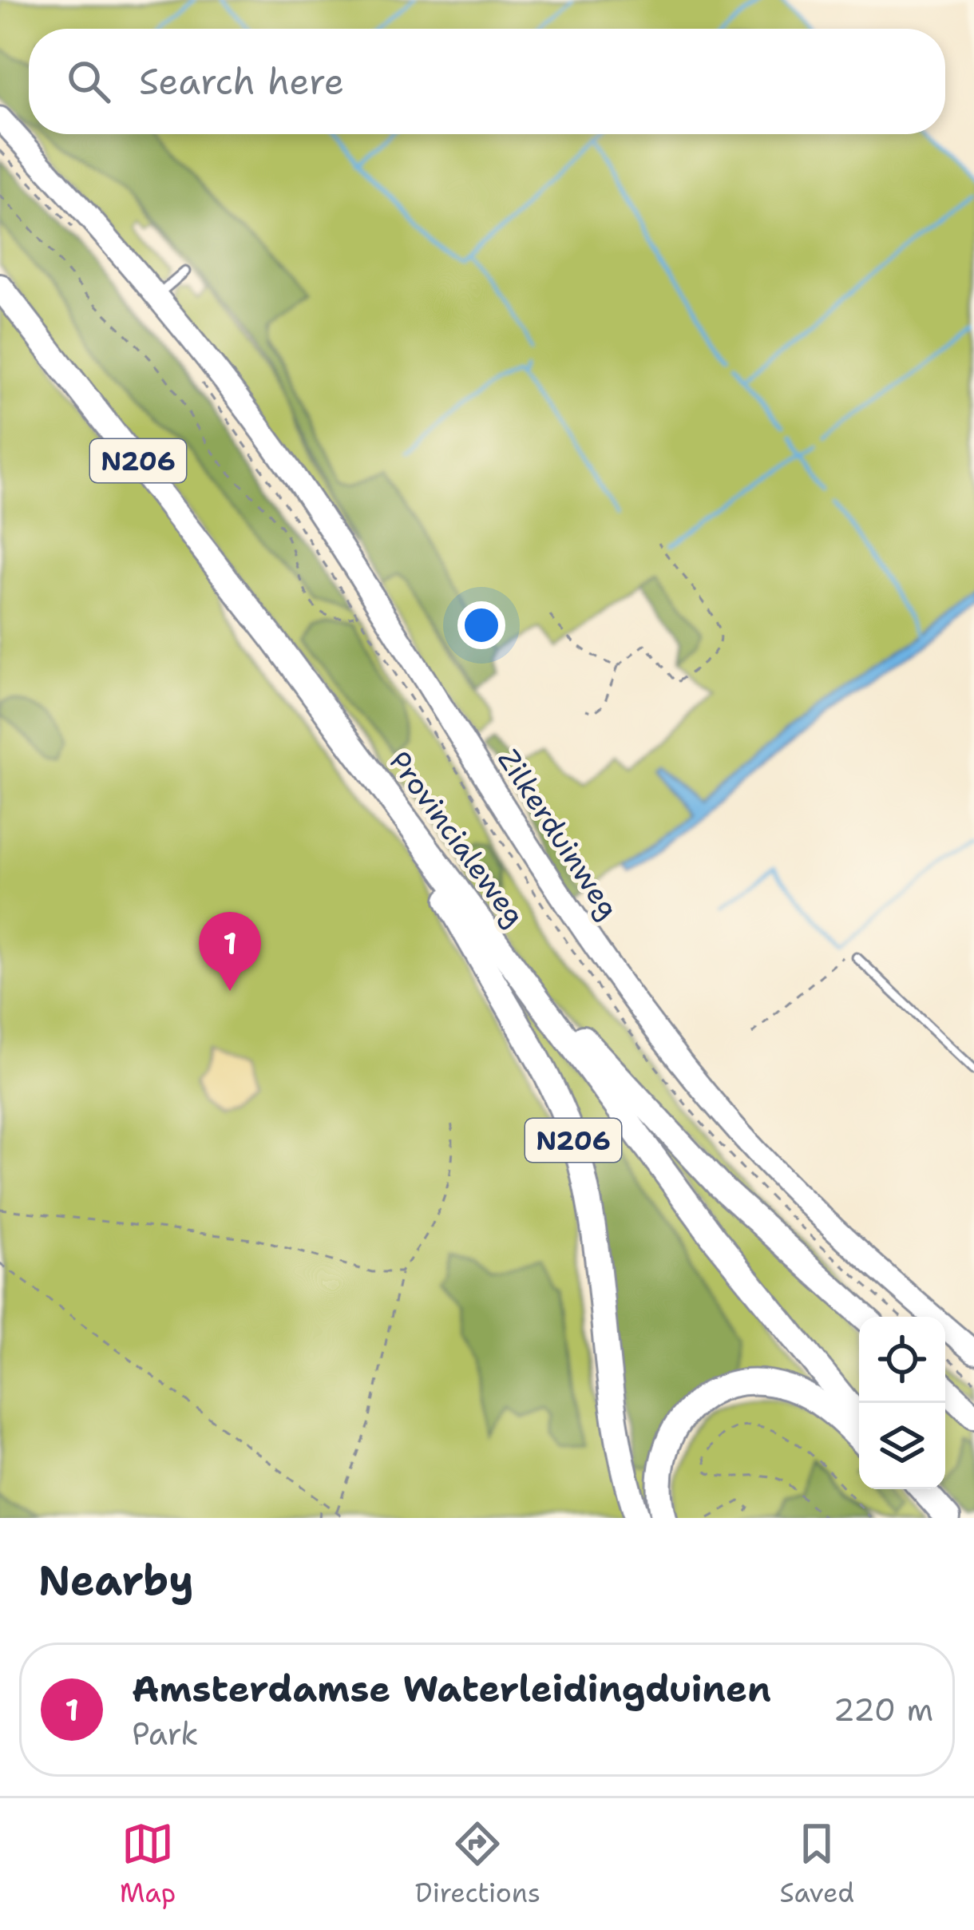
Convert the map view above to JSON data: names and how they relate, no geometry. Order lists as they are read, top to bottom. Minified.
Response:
{"streets":{"main road":["N206","Provincialeweg"],"street":["Zilkerduinweg"]},"crossings":[["N206","Provincialeweg"]],"page":{"search":"Search here","pins":"1","heading":"Nearby","list":[{"mark":"1","name":"Amsterdamse Waterleidingduinen","note":"Park","value":"220 m"}],"nav":["Map","Directions","Saved"]}}
